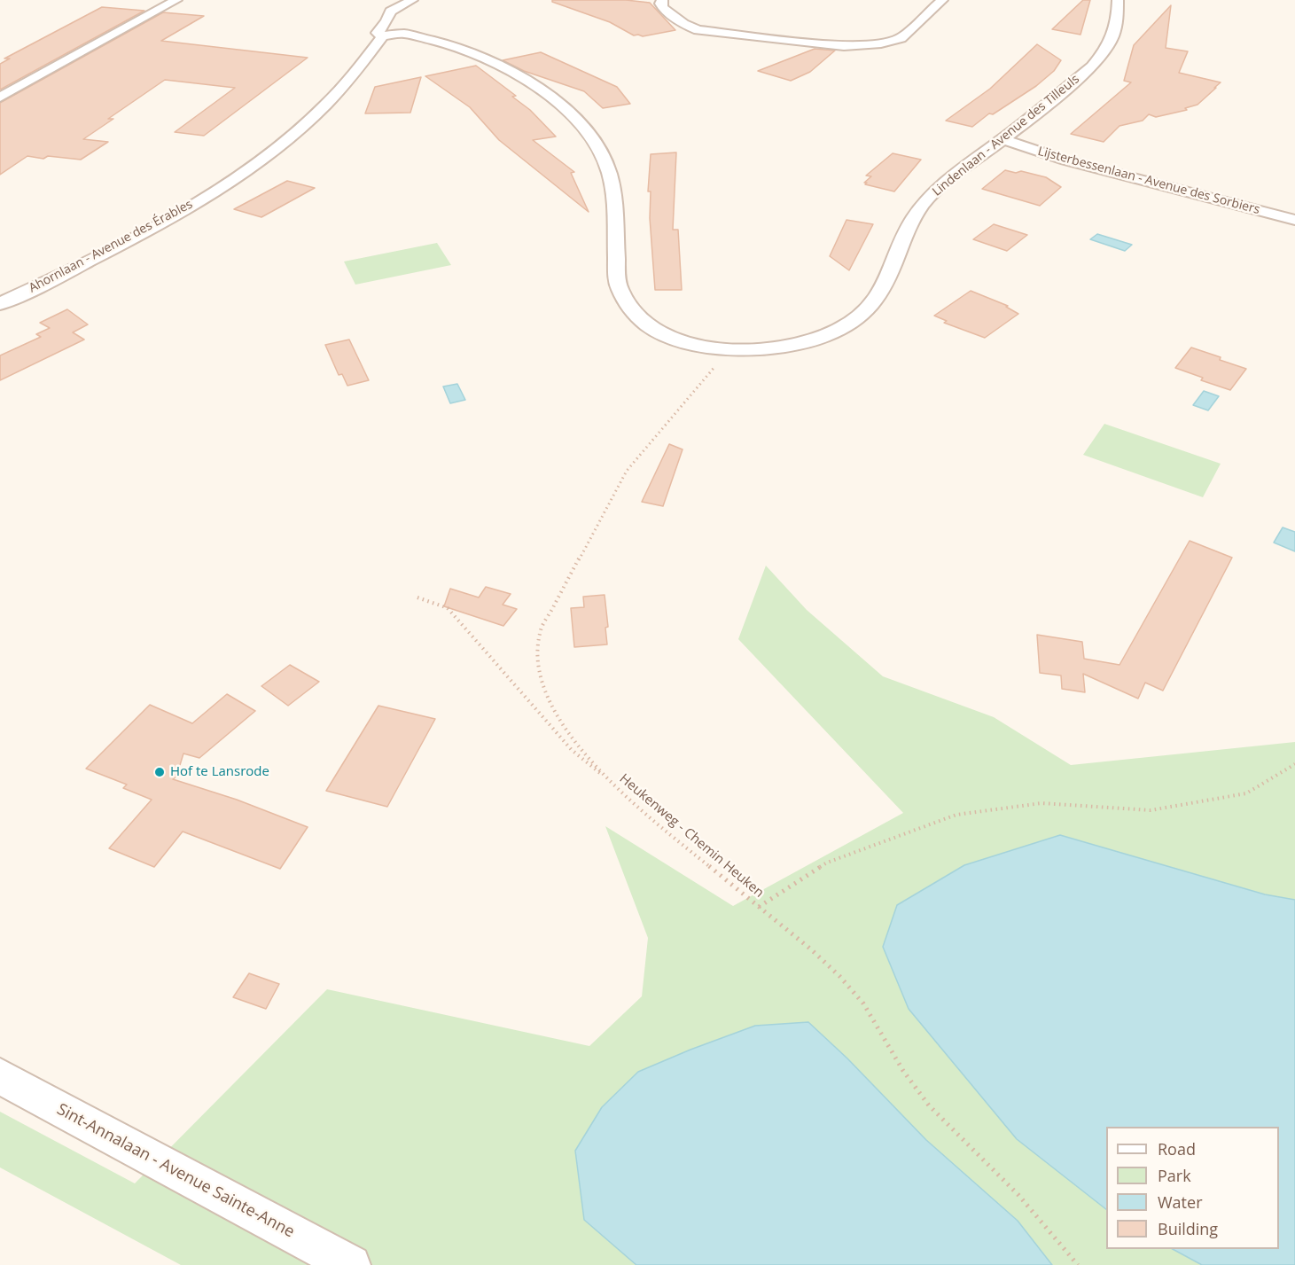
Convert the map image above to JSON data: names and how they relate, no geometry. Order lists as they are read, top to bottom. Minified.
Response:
{"streets":{"street":["Lindenlaan - Avenue des Tilleuls","Lijsterbessenlaan - Avenue des Sorbiers","Ahornlaan - Avenue des Érables","Sint-Annalaan - Avenue Sainte-Anne"],"path":["Heukenweg - Chemin Heuken"]},"crossings":[["Lindenlaan - Avenue des Tilleuls","Lijsterbessenlaan - Avenue des Sorbiers"],["Lindenlaan - Avenue des Tilleuls","Ahornlaan - Avenue des Érables"],["Lindenlaan - Avenue des Tilleuls","Heukenweg - Chemin Heuken"]],"places":["Hof te Lansrode"],"legend":["Road","Park","Water","Building"]}
